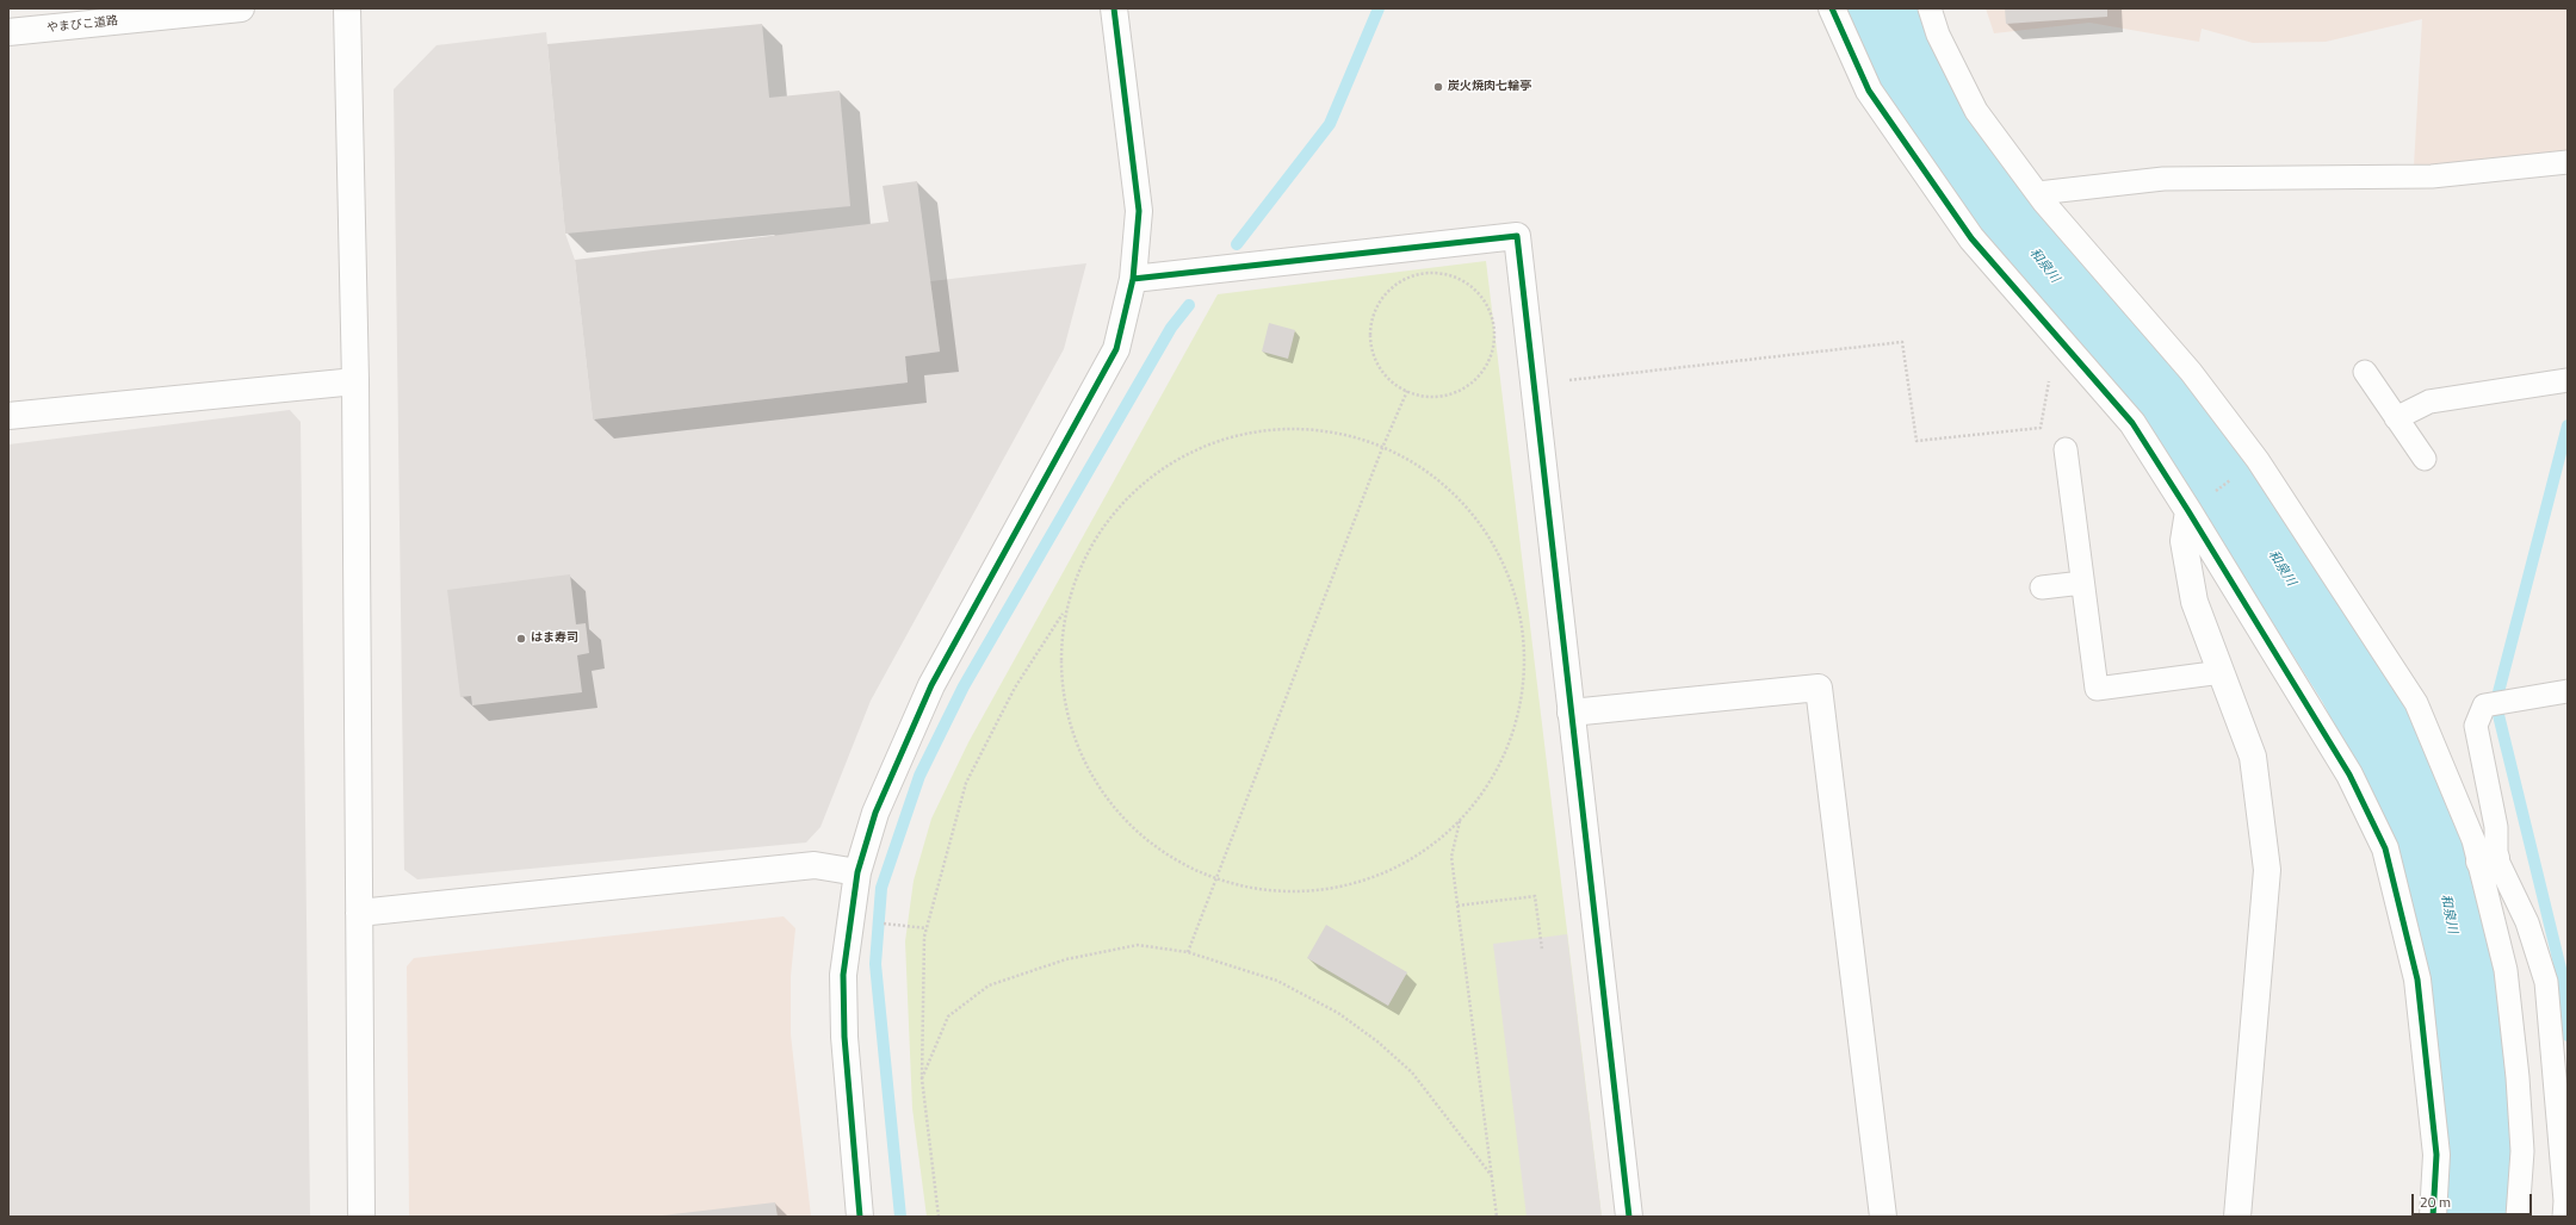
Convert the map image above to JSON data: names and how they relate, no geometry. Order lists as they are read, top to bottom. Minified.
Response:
{"streets":{"street":["やまびこ道路"]},"water":["和泉川"],"places":["炭火焼肉七輪亭","はま寿司"],"scale_bar":"20 m"}
